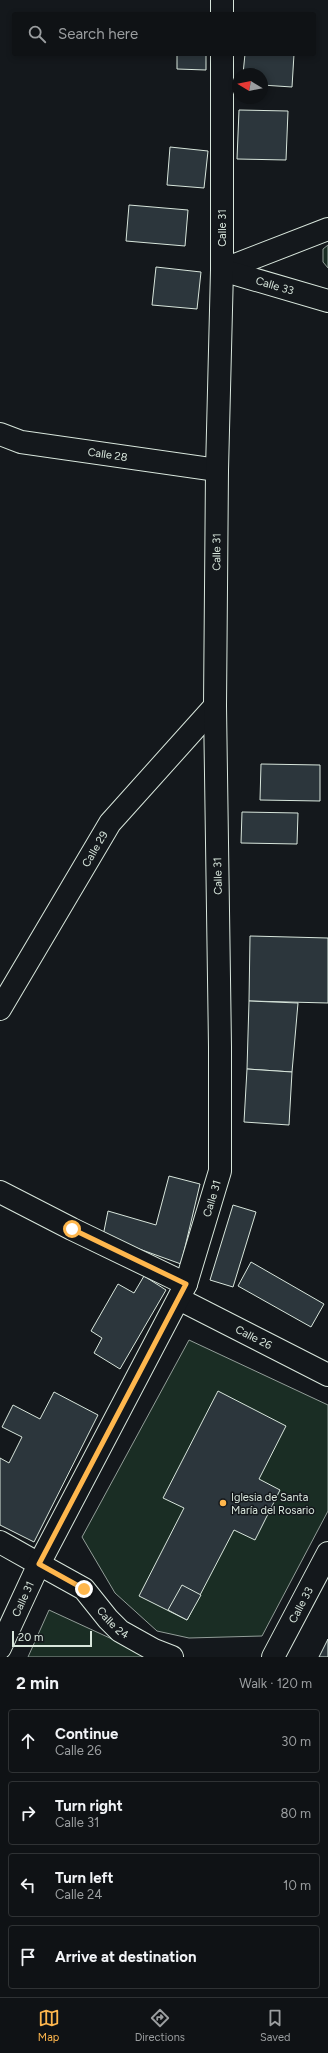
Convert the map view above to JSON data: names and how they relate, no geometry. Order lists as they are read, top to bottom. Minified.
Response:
{"streets":{"street":["Calle 31","Calle 33","Calle 28","Calle 29","Calle 26","Calle 24"]},"crossings":[["Calle 31","Calle 33"],["Calle 31","Calle 28"],["Calle 31","Calle 29"],["Calle 31","Calle 26"],["Calle 31","Calle 24"]],"places":["Iglesia de Santa María del Rosario"],"scale_bar":"20 m","north":"left","page":{"search":"Search here","scale":"20 m","heading":["2 min","Walk · 120 m"],"list":[["Continue","Calle 26","30 m"],["Turn right","Calle 31","80 m"],["Turn left","Calle 24","10 m"],"Arrive at destination"],"nav":["Map","Directions","Saved"]}}
